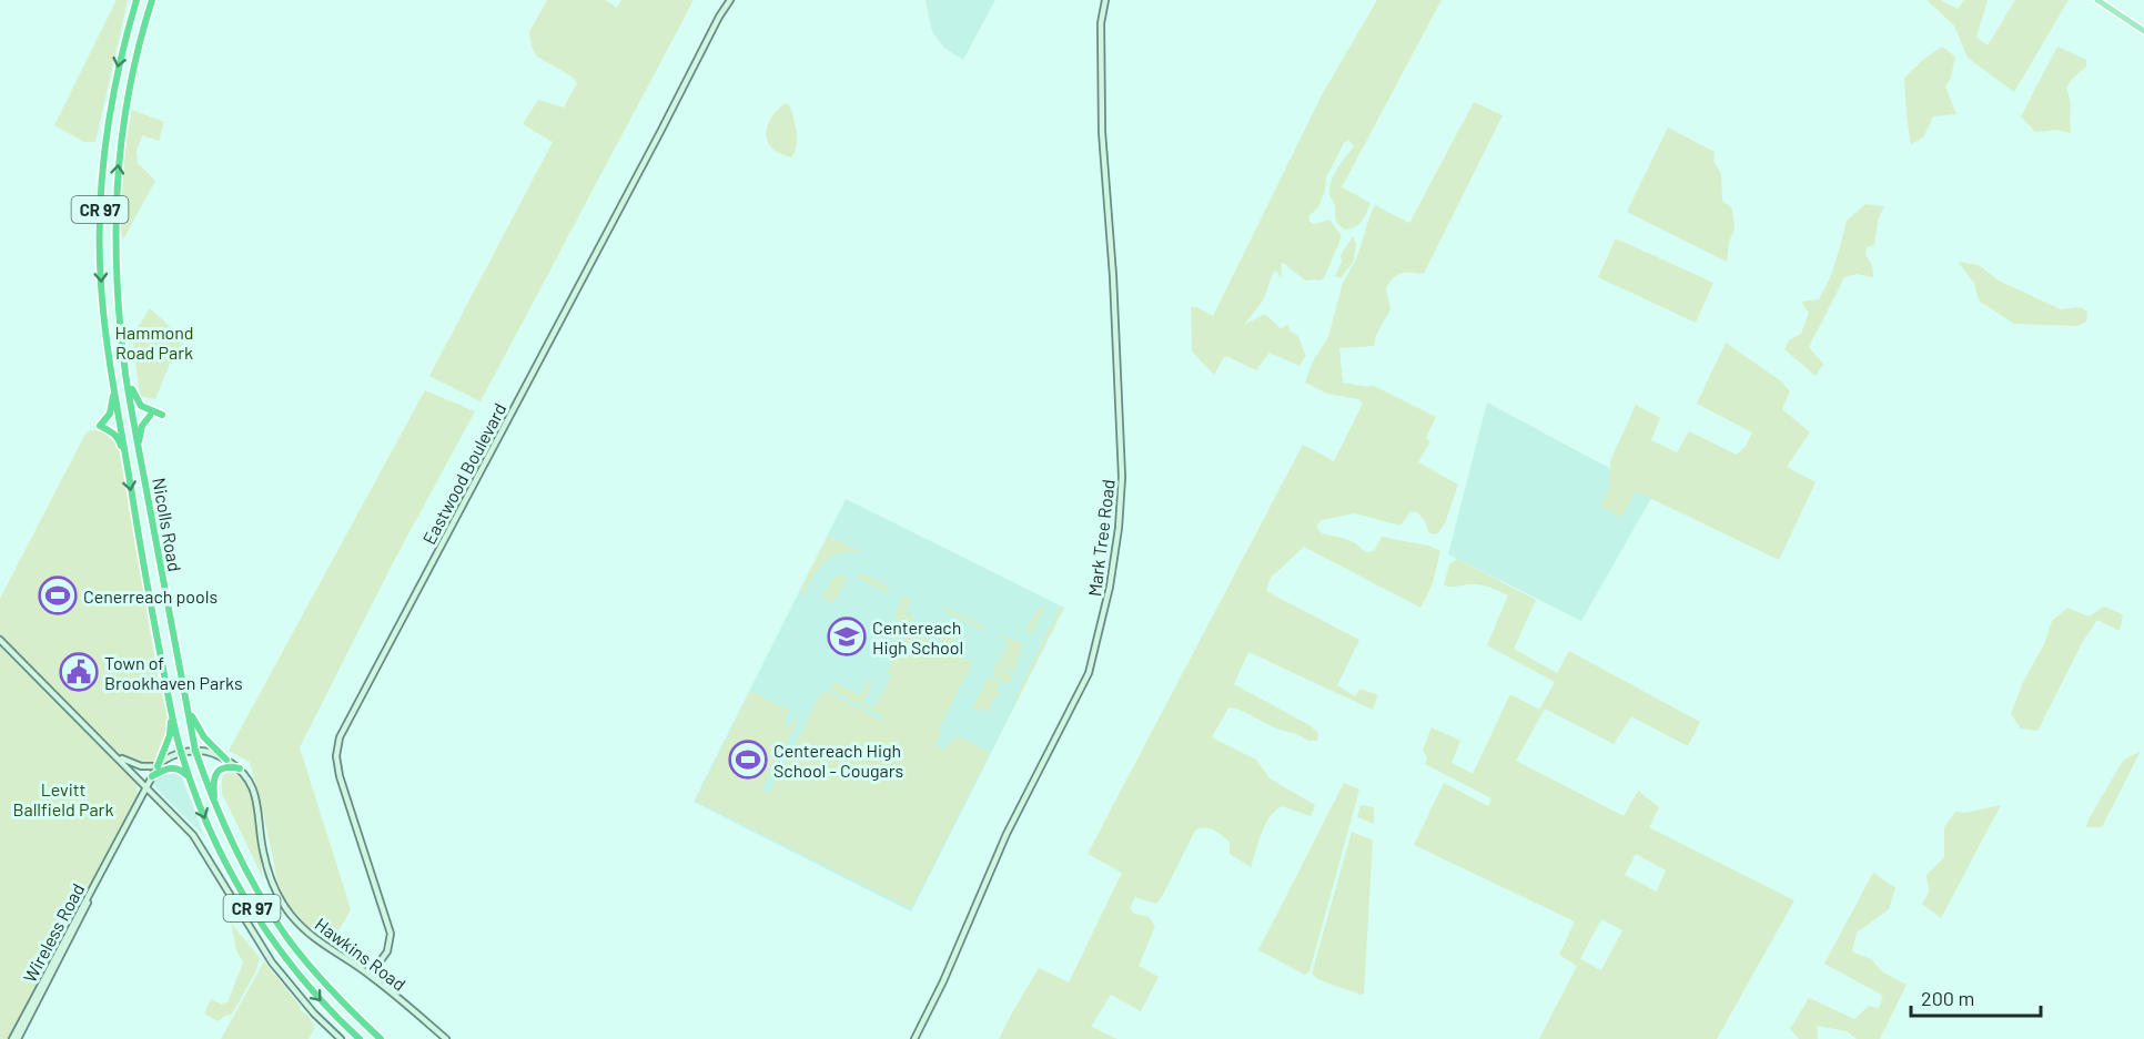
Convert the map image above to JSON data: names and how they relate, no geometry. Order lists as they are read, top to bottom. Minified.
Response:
{"streets":{"highway":["CR 97","Nicolls Road"],"street":["Eastwood Boulevard","Mark Tree Road","Wireless Road","Hawkins Road"]},"crossings":[["Eastwood Boulevard","Hawkins Road"],["Nicolls Road","Hawkins Road"]],"parks":["Hammond Road Park","Levitt Ballfield Park"],"places":{"sports":["Cenerreach pools","Centereach High School - Cougars"],"school or university":["Centereach High School"],"public building":["Town of Brookhaven Parks"]},"scale_bar":"200 m"}
